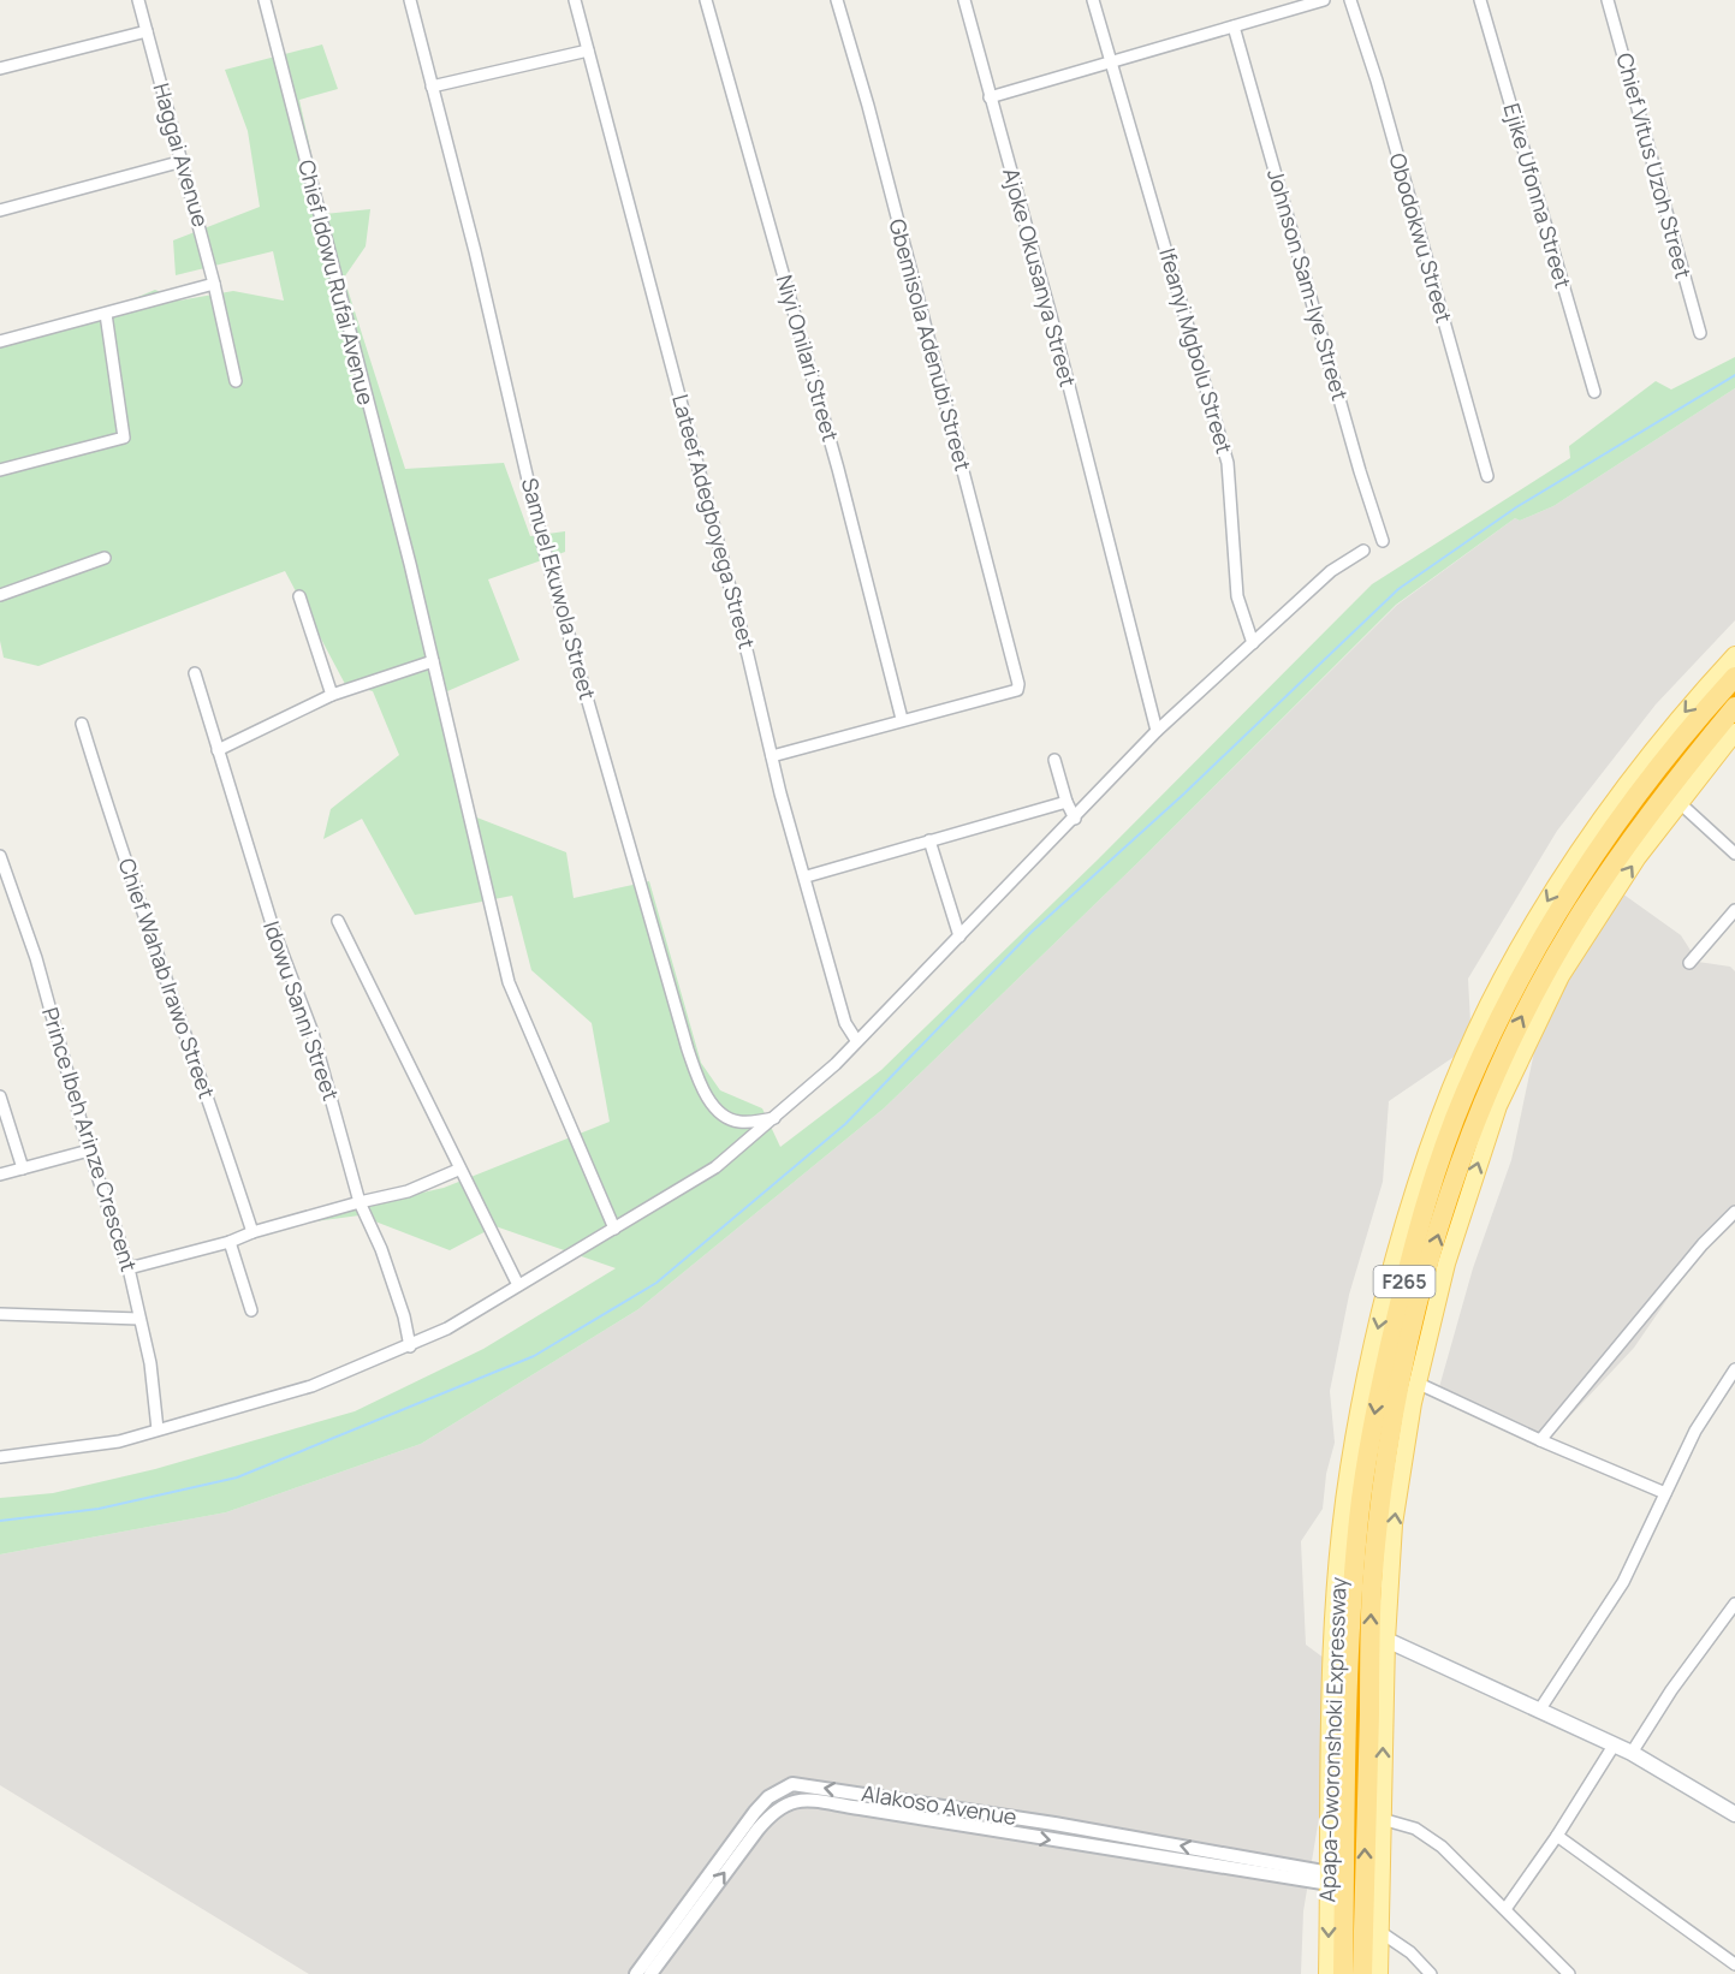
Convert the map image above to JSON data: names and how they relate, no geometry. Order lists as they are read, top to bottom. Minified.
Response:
{"streets":{"highway":["F265","Apapa-Oworonshoki Expressway"],"street":["Haggai Avenue","Chief Vitus Uzoh Street","Ejike Ufonna Street","Obodokwu Street","Ajoke Okusanya Street","Chief Idowu Rufai Avenue","Johnson Sam-Iye Street","Gbemisola Adenubi Street","Ifeanyi Mgbolu Street","Niyi Onilari Street","Lateef Adegboyega Street","Samuel Ekuwola Street","Chief Wahab Irawo Street","Idowu Sanni Street","Prince Ibeh Arinze Crescent","Alakoso Avenue"]},"crossings":[["Gbemisola Adenubi Street","Niyi Onilari Street"],["Apapa-Oworonshoki Expressway","Alakoso Avenue"]]}
